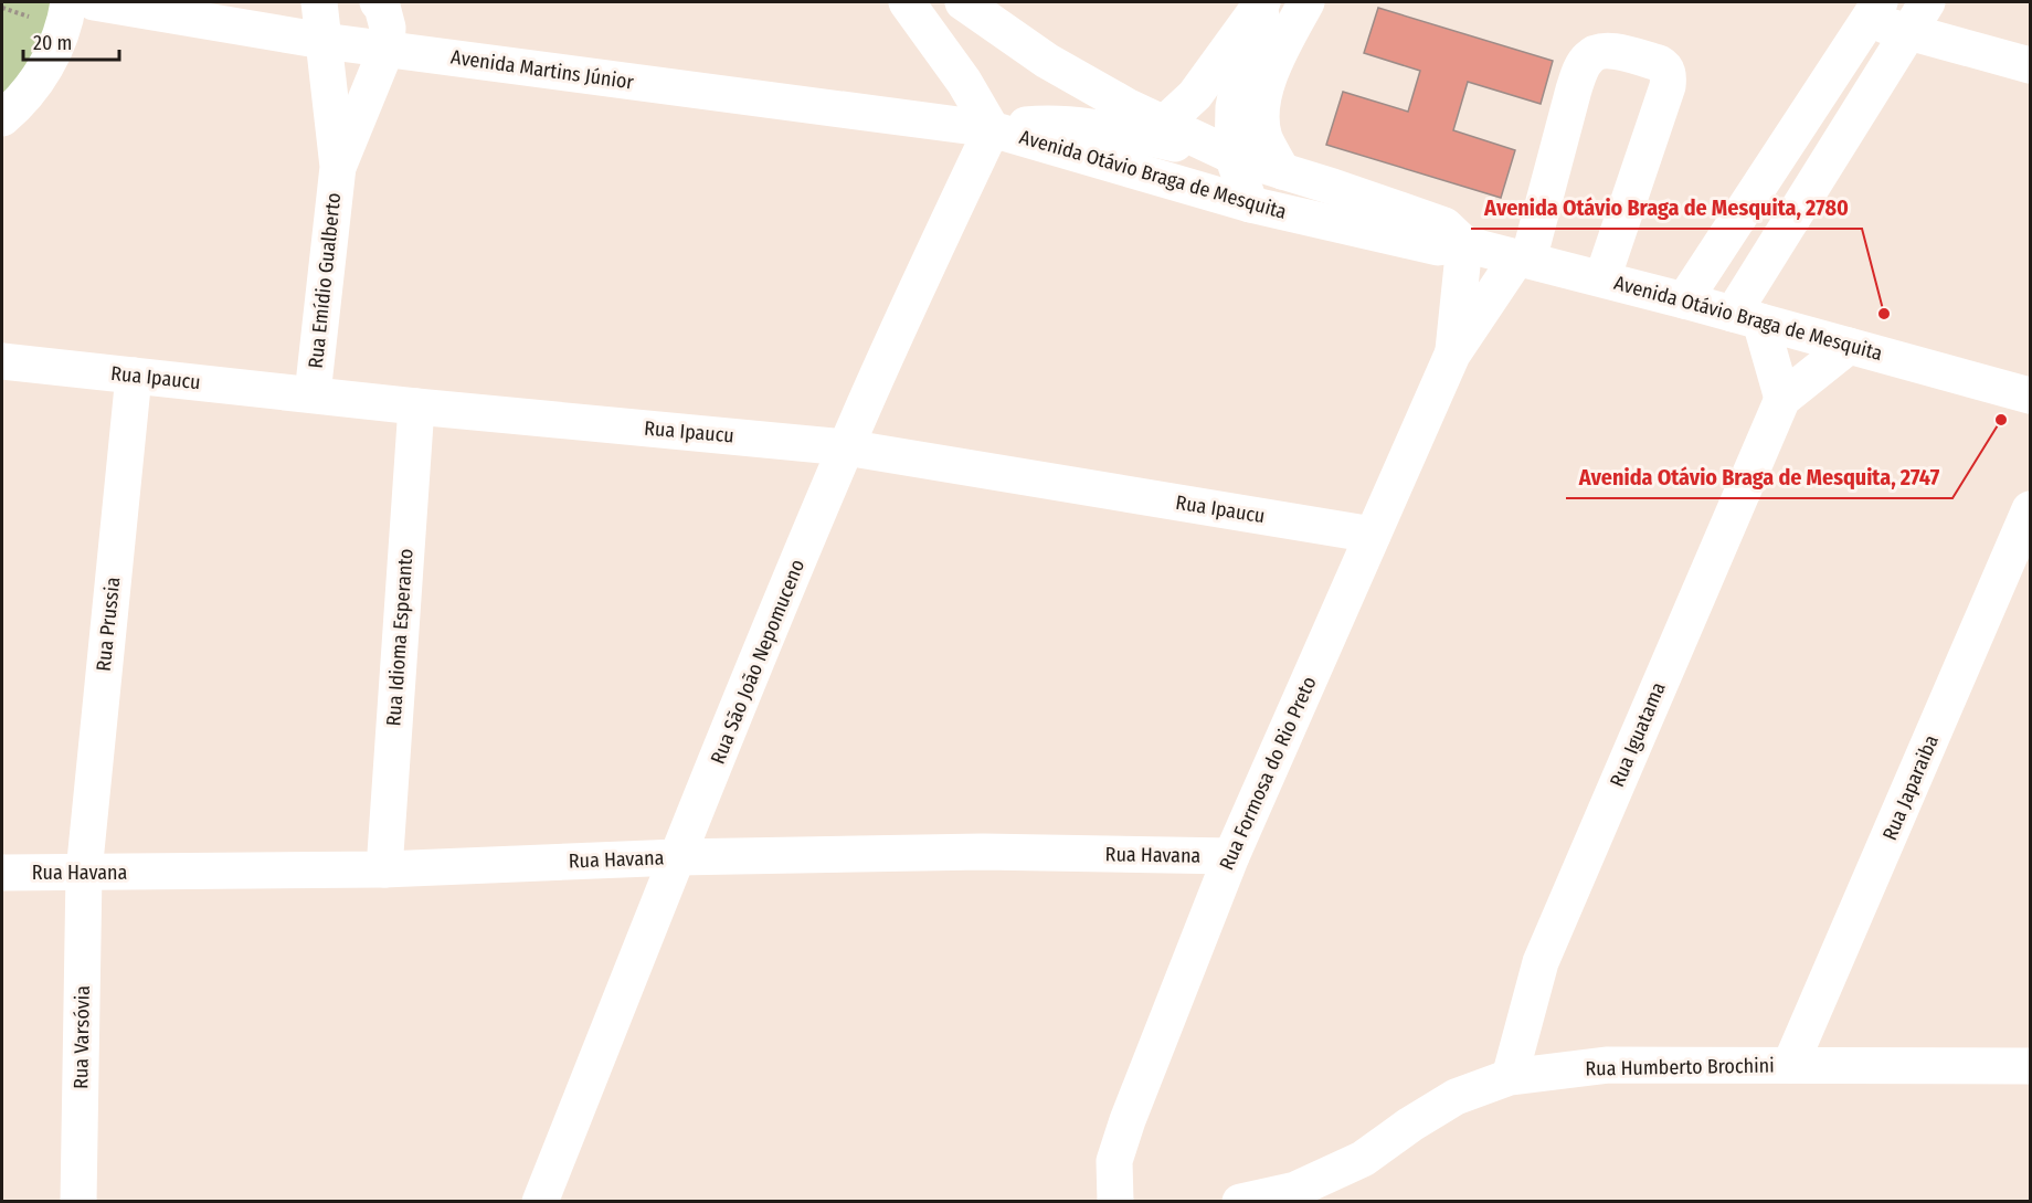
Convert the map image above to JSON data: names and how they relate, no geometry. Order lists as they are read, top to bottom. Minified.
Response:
{"streets":{"street":["Avenida Martins Júnior","Avenida Otávio Braga de Mesquita","Rua Emídio Gualberto","Rua Ipaucu","Rua Prussia","Rua Idioma Esperanto","Rua São João Nepomuceno","Rua Iguatama","Rua Formosa do Rio Preto","Rua Japaraiba","Rua Havana","Rua Varsóvia","Rua Humberto Brochini"]},"crossings":[["Avenida Martins Júnior","Avenida Otávio Braga de Mesquita"],["Avenida Martins Júnior","Rua Emídio Gualberto"],["Avenida Martins Júnior","Rua São João Nepomuceno"],["Avenida Otávio Braga de Mesquita","Rua São João Nepomuceno"],["Avenida Otávio Braga de Mesquita","Rua Iguatama"],["Avenida Otávio Braga de Mesquita","Rua Formosa do Rio Preto"],["Rua Emídio Gualberto","Rua Ipaucu"],["Rua Ipaucu","Rua Prussia"],["Rua Ipaucu","Rua Idioma Esperanto"],["Rua Ipaucu","Rua São João Nepomuceno"],["Rua Ipaucu","Rua Formosa do Rio Preto"],["Rua Prussia","Rua Havana"],["Rua Prussia","Rua Varsóvia"],["Rua Idioma Esperanto","Rua Havana"],["Rua São João Nepomuceno","Rua Havana"],["Rua Iguatama","Rua Humberto Brochini"],["Rua Formosa do Rio Preto","Rua Havana"],["Rua Japaraiba","Rua Humberto Brochini"],["Rua Havana","Rua Varsóvia"]],"places":["Avenida Otávio Braga de Mesquita, 2780","Avenida Otávio Braga de Mesquita, 2747"],"scale_bar":"20 m"}
